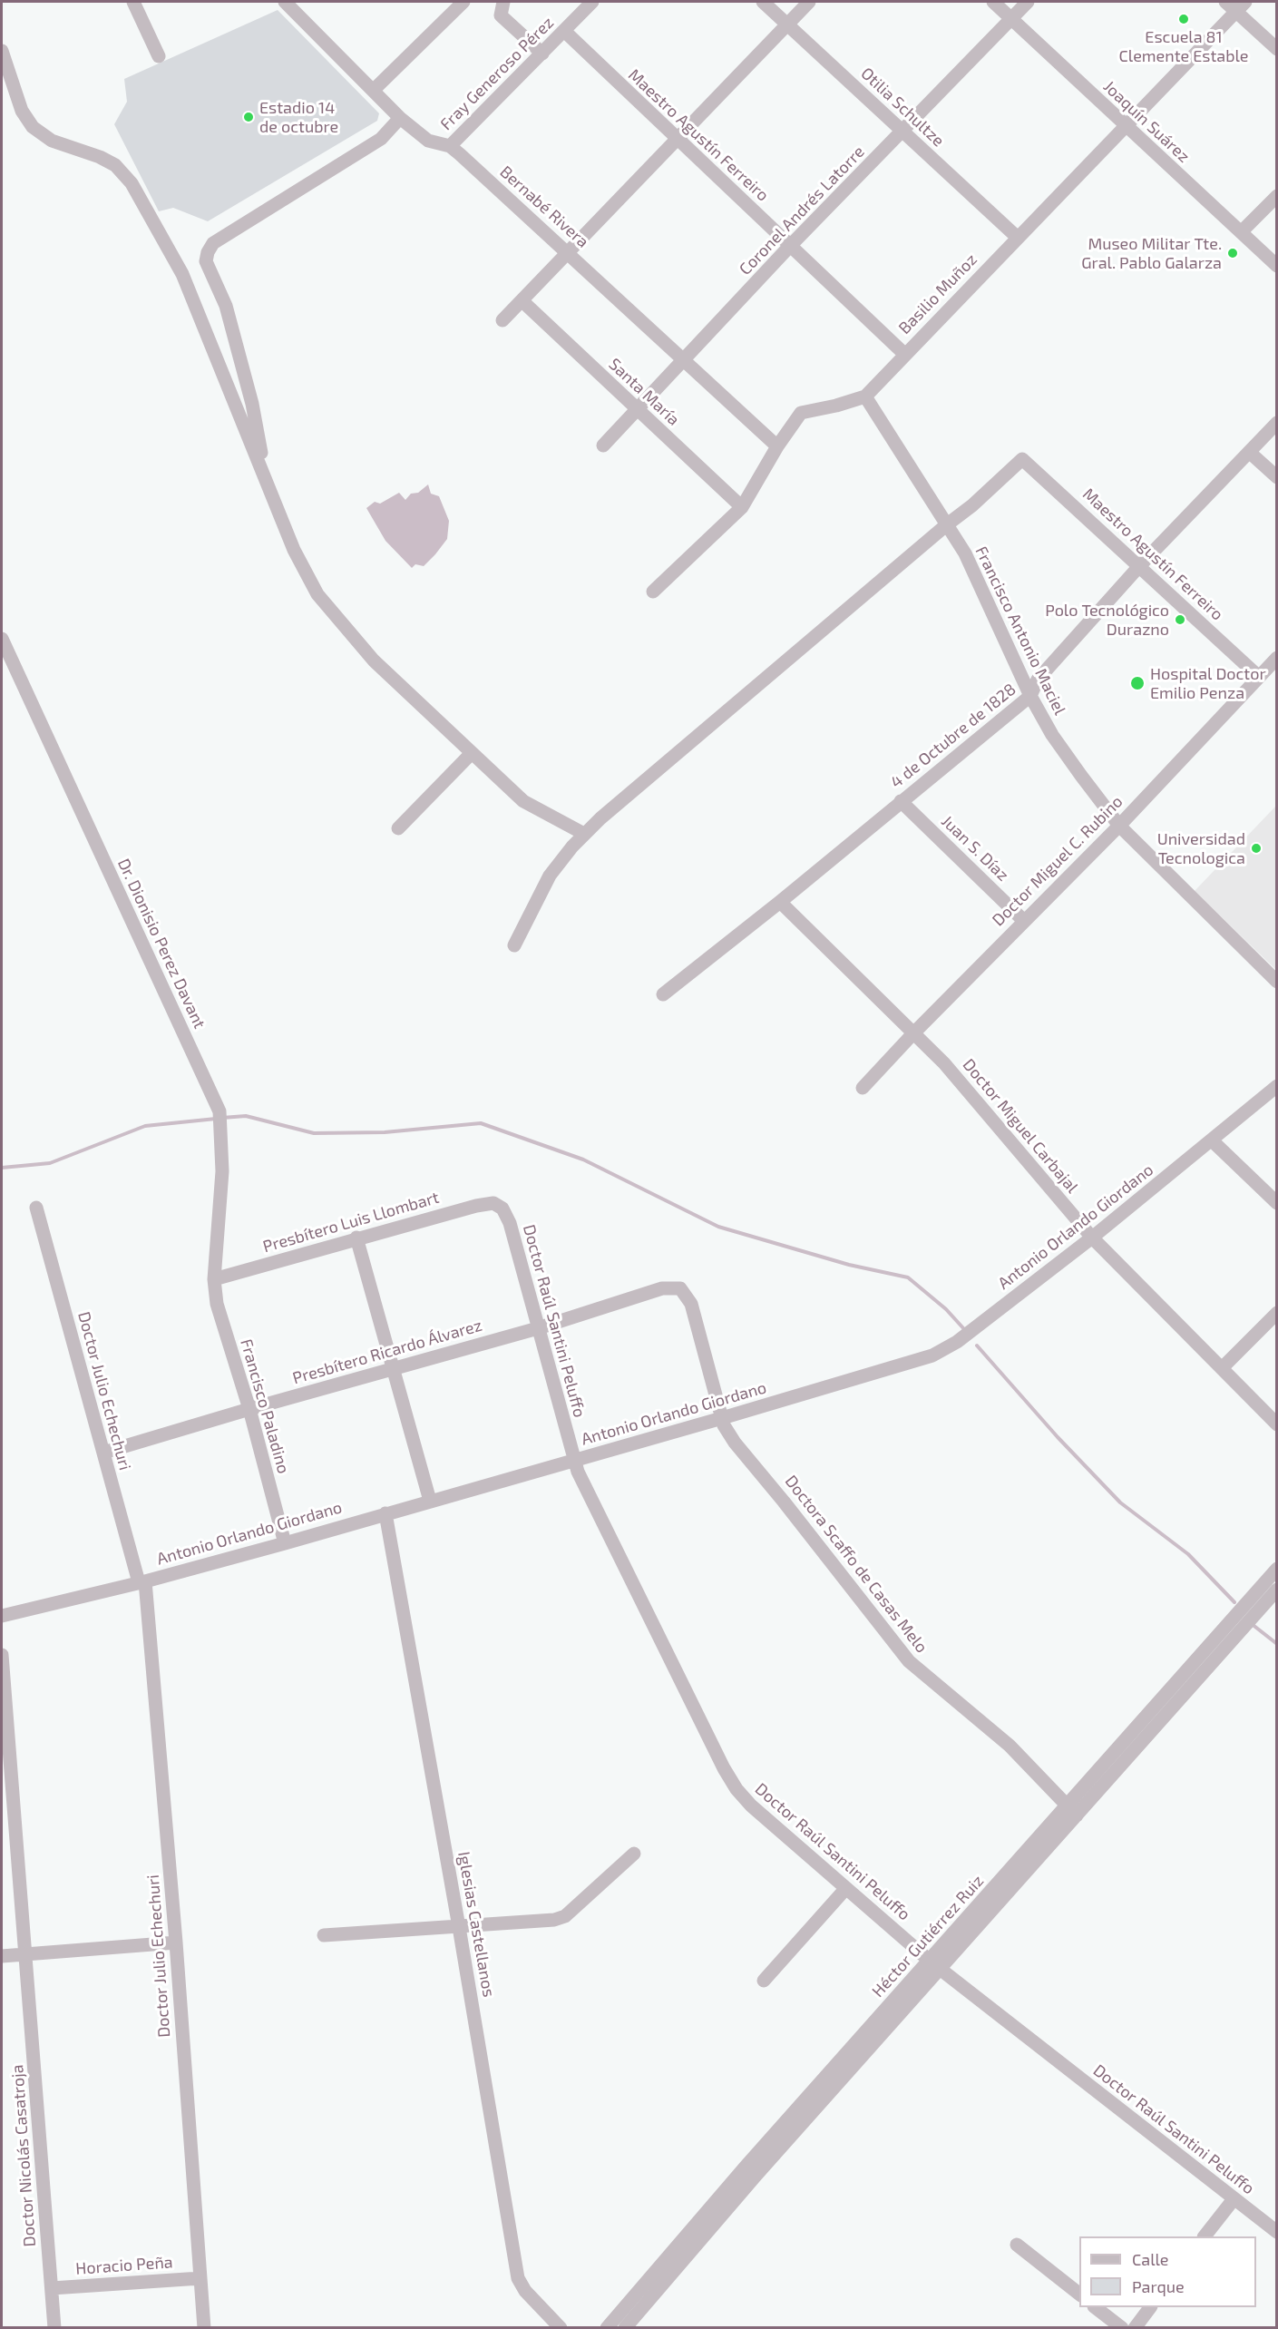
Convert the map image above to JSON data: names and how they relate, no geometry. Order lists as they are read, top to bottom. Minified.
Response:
{"streets":{"street":["Fray Generoso Pérez","Otilia Schultze","Joaquín Suárez","Maestro Agustín Ferreiro","Bernabé Rivera","Coronel Andrés Latorre","Basilio Muñoz","Santa María","Francisco Antonio Maciel","4 de Octubre de 1828","Juan S. Díaz","Doctor Miguel C. Rubino","Dr. Dionisio Perez Davant","Doctor Miguel Carbajal","Presbítero Luis Llombart","Antonio Orlando Giordano","Doctor Raúl Santini Peluffo","Presbítero Ricardo Álvarez","Doctor Julio Echechuri","Francisco Paladino","Doctora Scaffo de Casas Melo","Iglesias Castellanos","Héctor Gutiérrez Ruiz","Doctor Nicolás Casatroja","Horacio Peña"]},"crossings":[["Fray Generoso Pérez","Maestro Agustín Ferreiro"],["Fray Generoso Pérez","Bernabé Rivera"],["Otilia Schultze","Coronel Andrés Latorre"],["Otilia Schultze","Basilio Muñoz"],["Joaquín Suárez","Coronel Andrés Latorre"],["Joaquín Suárez","Basilio Muñoz"],["Maestro Agustín Ferreiro","Coronel Andrés Latorre"],["Maestro Agustín Ferreiro","Basilio Muñoz"],["Maestro Agustín Ferreiro","Francisco Antonio Maciel"],["Maestro Agustín Ferreiro","4 de Octubre de 1828"],["Maestro Agustín Ferreiro","Doctor Miguel C. Rubino"],["Bernabé Rivera","Coronel Andrés Latorre"],["Coronel Andrés Latorre","Santa María"],["Basilio Muñoz","Francisco Antonio Maciel"],["Francisco Antonio Maciel","4 de Octubre de 1828"],["Francisco Antonio Maciel","Doctor Miguel C. Rubino"],["4 de Octubre de 1828","Juan S. Díaz"],["4 de Octubre de 1828","Doctor Miguel Carbajal"],["Juan S. Díaz","Doctor Miguel C. Rubino"],["Doctor Miguel C. Rubino","Doctor Miguel Carbajal"],["Dr. Dionisio Perez Davant","Presbítero Luis Llombart"],["Dr. Dionisio Perez Davant","Francisco Paladino"],["Doctor Miguel Carbajal","Antonio Orlando Giordano"],["Presbítero Luis Llombart","Doctor Raúl Santini Peluffo"],["Presbítero Luis Llombart","Francisco Paladino"],["Antonio Orlando Giordano","Doctor Raúl Santini Peluffo"],["Antonio Orlando Giordano","Doctor Julio Echechuri"],["Antonio Orlando Giordano","Francisco Paladino"],["Antonio Orlando Giordano","Doctora Scaffo de Casas Melo"],["Antonio Orlando Giordano","Iglesias Castellanos"],["Doctor Raúl Santini Peluffo","Presbítero Ricardo Álvarez"],["Doctor Raúl Santini Peluffo","Héctor Gutiérrez Ruiz"],["Presbítero Ricardo Álvarez","Doctor Julio Echechuri"],["Presbítero Ricardo Álvarez","Francisco Paladino"],["Presbítero Ricardo Álvarez","Doctora Scaffo de Casas Melo"],["Doctor Julio Echechuri","Horacio Peña"],["Doctora Scaffo de Casas Melo","Héctor Gutiérrez Ruiz"],["Doctor Nicolás Casatroja","Horacio Peña"]],"places":["Escuela 81 Clemente Estable","Estadio 14 de octubre","Museo Militar Tte. Gral. Pablo Galarza","Polo Tecnológico Durazno","Hospital Doctor Emilio Penza","Universidad Tecnologica"],"legend":["Calle","Parque"]}
